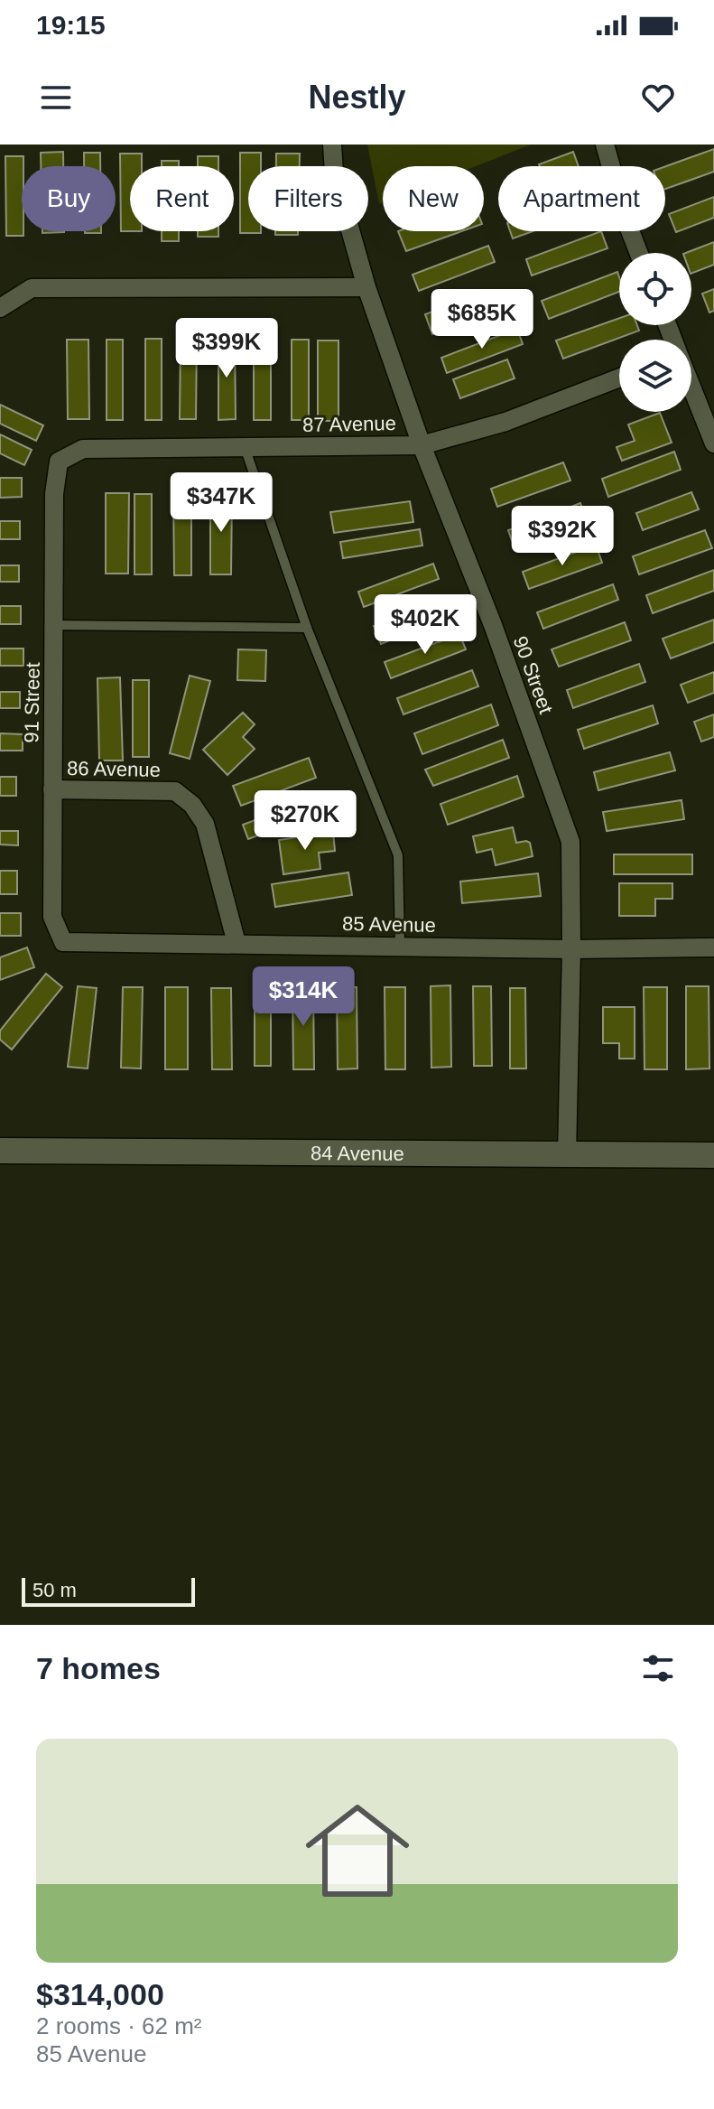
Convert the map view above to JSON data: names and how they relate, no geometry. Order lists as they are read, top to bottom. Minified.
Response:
{"streets":{"street":["87 Avenue","90 Street","91 Street","86 Avenue","85 Avenue","84 Avenue"]},"crossings":[["87 Avenue","90 Street"],["87 Avenue","91 Street"],["90 Street","85 Avenue"],["90 Street","84 Avenue"],["91 Street","86 Avenue"],["91 Street","85 Avenue"],["86 Avenue","85 Avenue"]],"scale_bar":"50 m","page":{"status":"19:15","header":"Nestly","chip":["Buy","Rent","Filters","New","Apartment"],"price":["$685K","$399K","$347K","$392K","$402K","$270K","$314K"],"scale":"50 m","heading":"7 homes","list":[{"name":"$314,000","note":"2 rooms · 62 m² · 85 Avenue"}]}}
